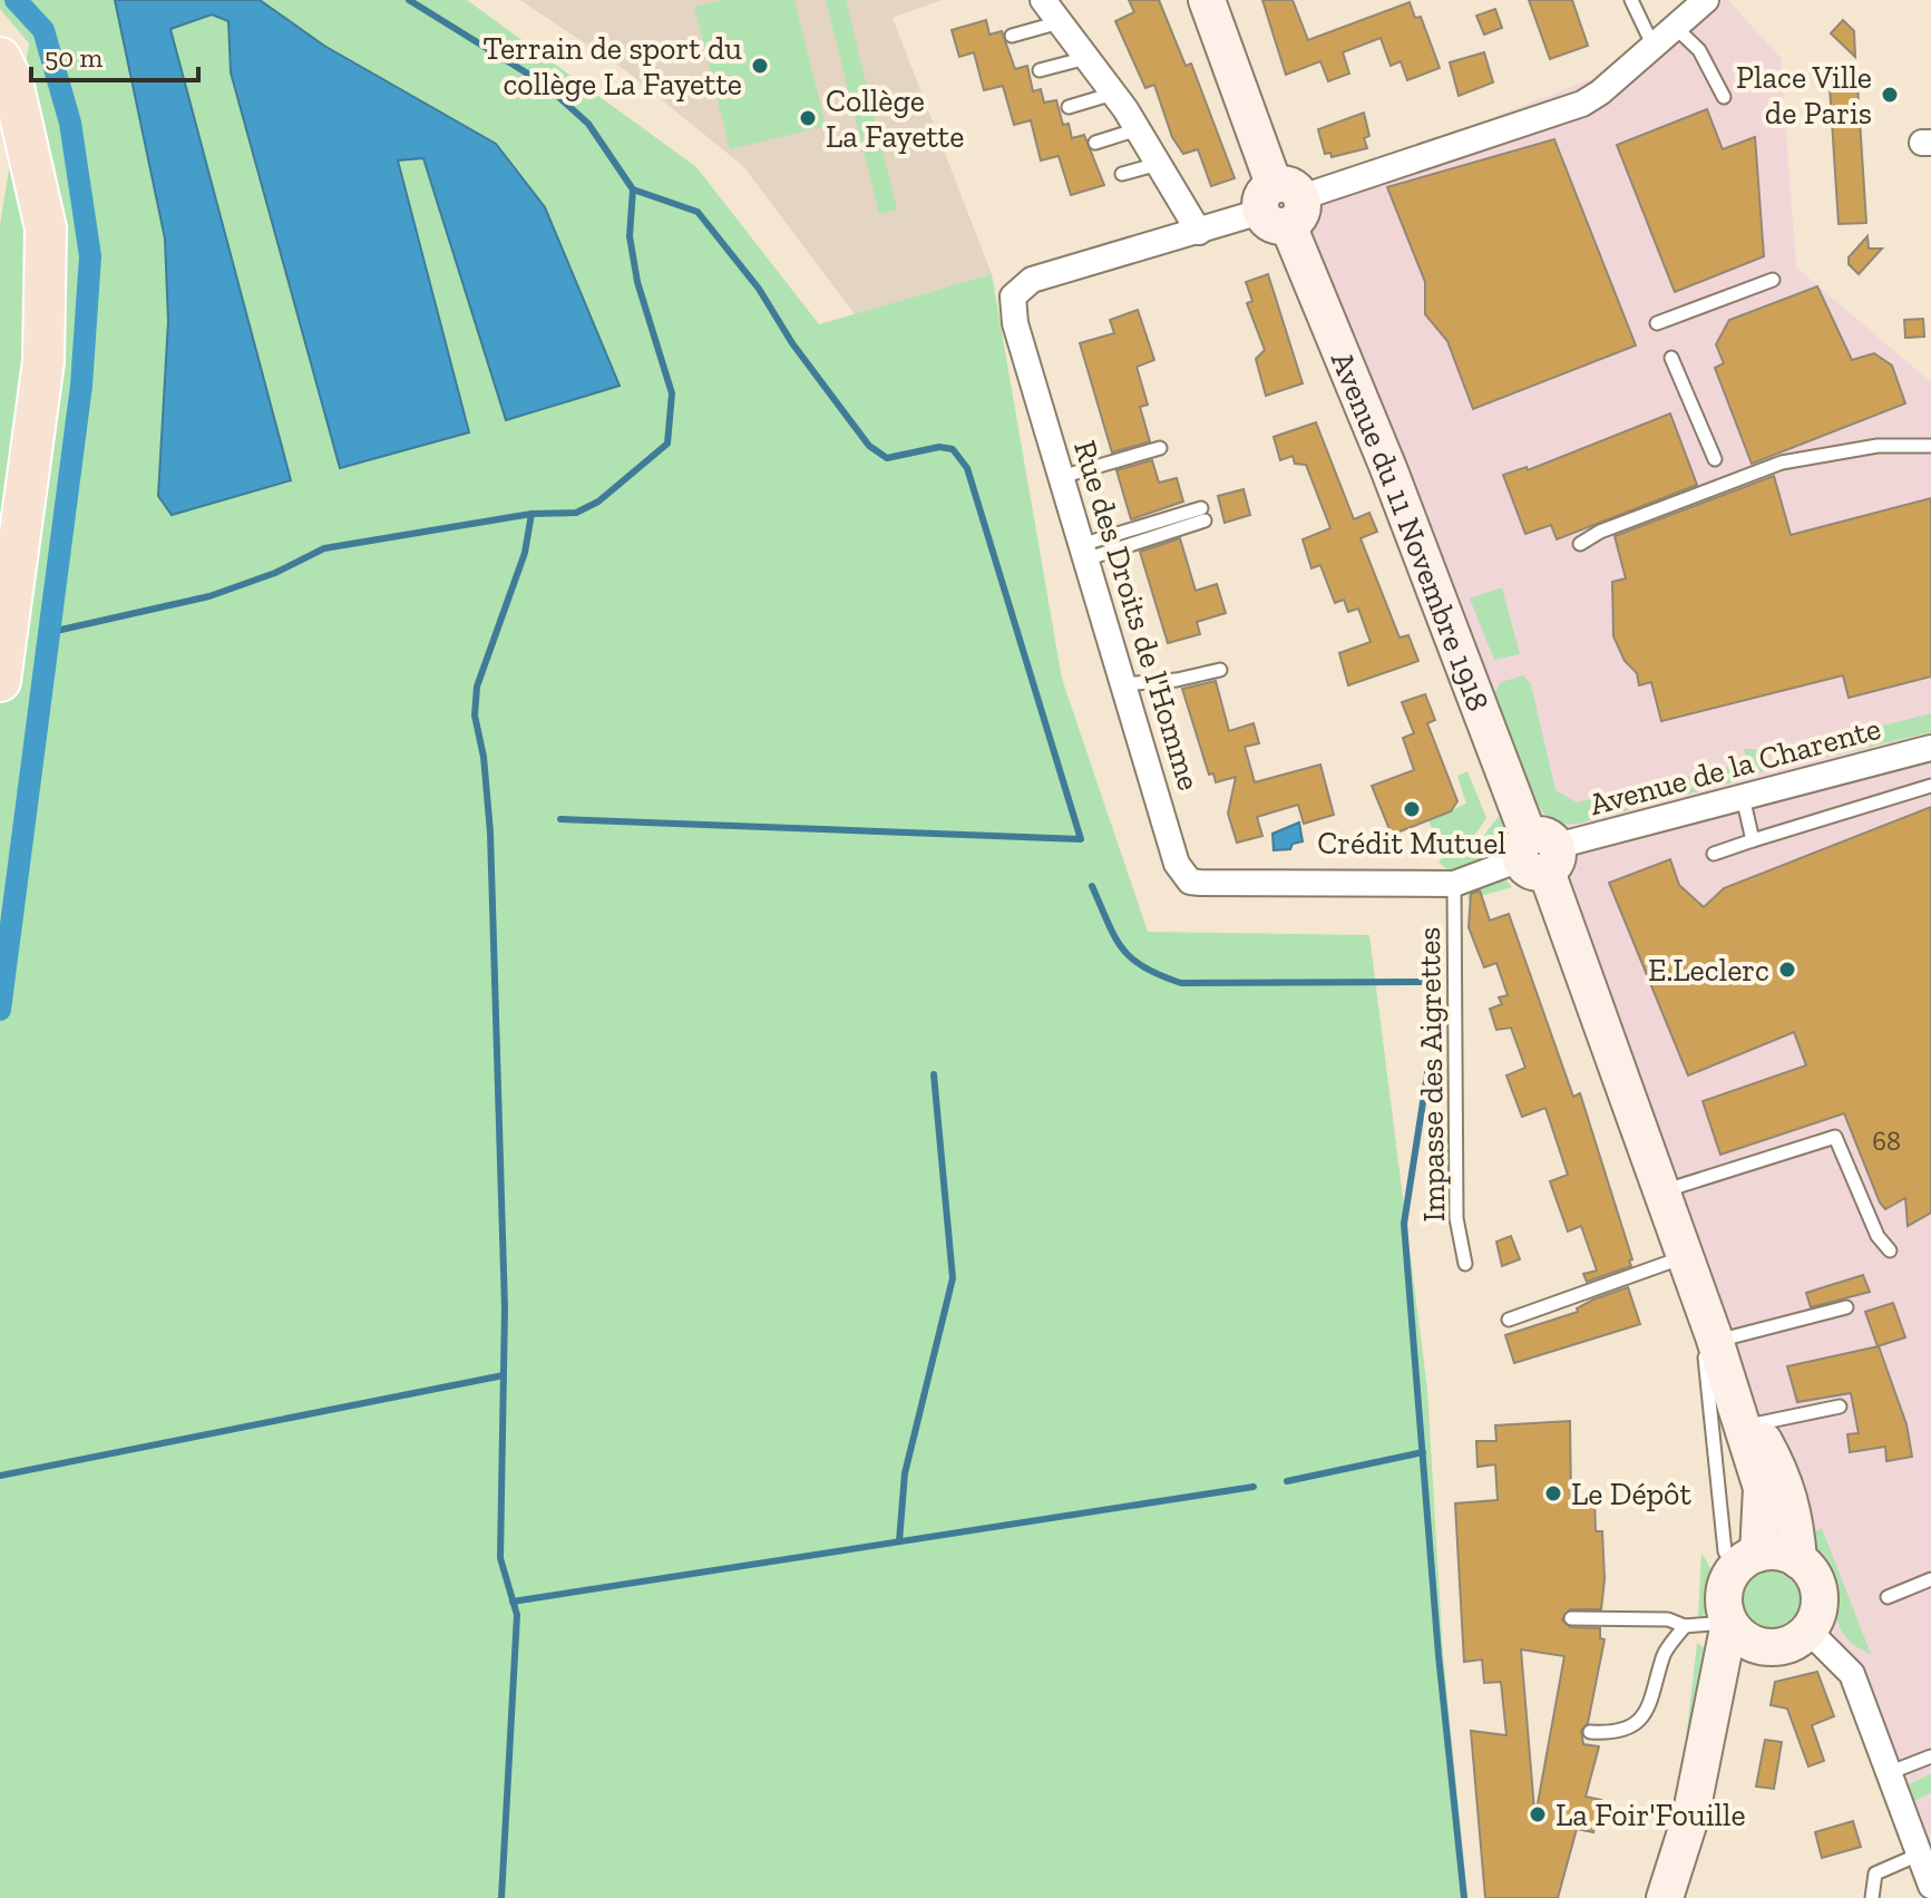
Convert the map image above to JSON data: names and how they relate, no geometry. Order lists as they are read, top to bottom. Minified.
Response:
{"streets":{"main road":["Avenue du 11 Novembre 1918"],"street":["Rue des Droits de l'Homme","Avenue de la Charente"],"lane":["Impasse des Aigrettes"]},"crossings":[["Avenue du 11 Novembre 1918","Rue des Droits de l'Homme"],["Avenue du 11 Novembre 1918","Avenue de la Charente"],["Rue des Droits de l'Homme","Avenue de la Charente"],["Rue des Droits de l'Homme","Impasse des Aigrettes"]],"places":["Terrain de sport du collège La Fayette","Place Ville de Paris","Collège La Fayette","Crédit Mutuel","E.Leclerc","Le Dépôt","La Foir'Fouille"],"house_numbers":["68"],"scale_bar":"50 m"}
